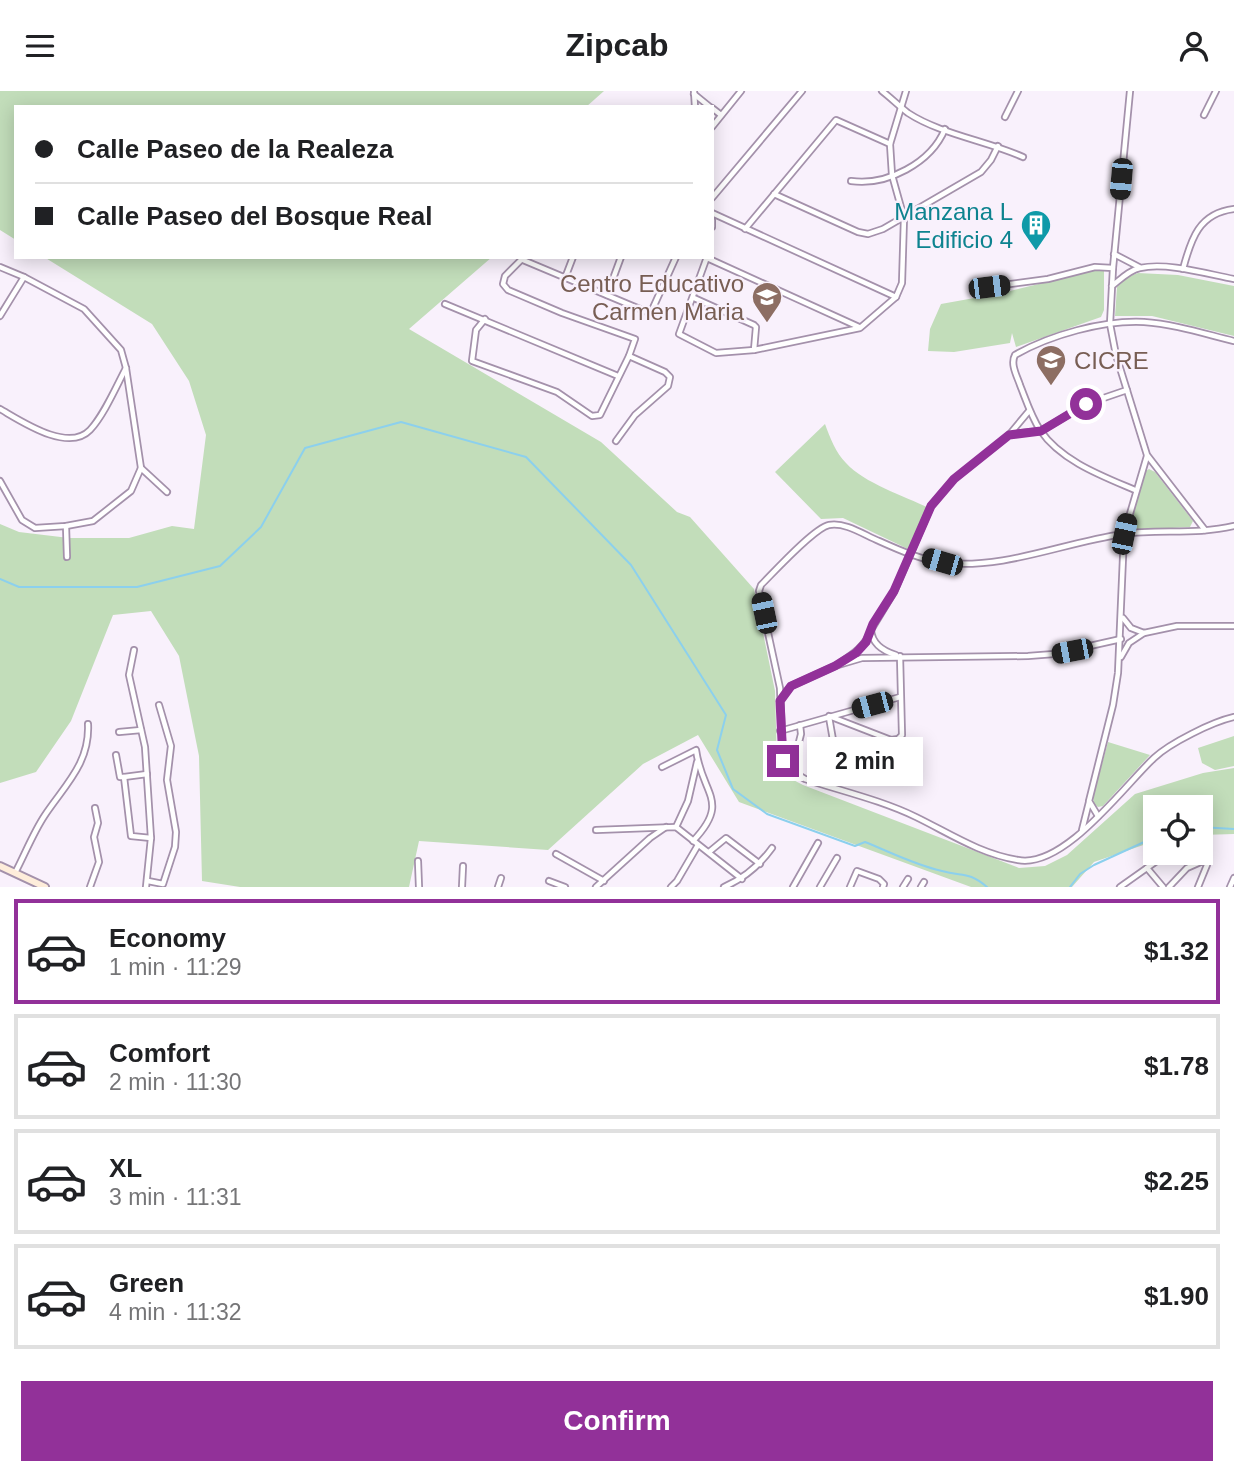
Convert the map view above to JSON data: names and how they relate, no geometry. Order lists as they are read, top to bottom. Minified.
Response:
{"places":{"building":["Manzana L Edificio 4"],"school or university":["Centro Educativo Carmen Maria","CICRE"]},"page":{"header":"Zipcab","banner":["Calle Paseo de la Realeza","Calle Paseo del Bosque Real"],"bubble":"2 min","list":[{"name":"Economy","note":"1 min · 11:29","value":"$1.32"},{"name":"Comfort","note":"2 min · 11:30","value":"$1.78"},{"name":"XL","note":"3 min · 11:31","value":"$2.25"},{"name":"Green","note":"4 min · 11:32","value":"$1.90"}],"buttons":"Confirm"}}
